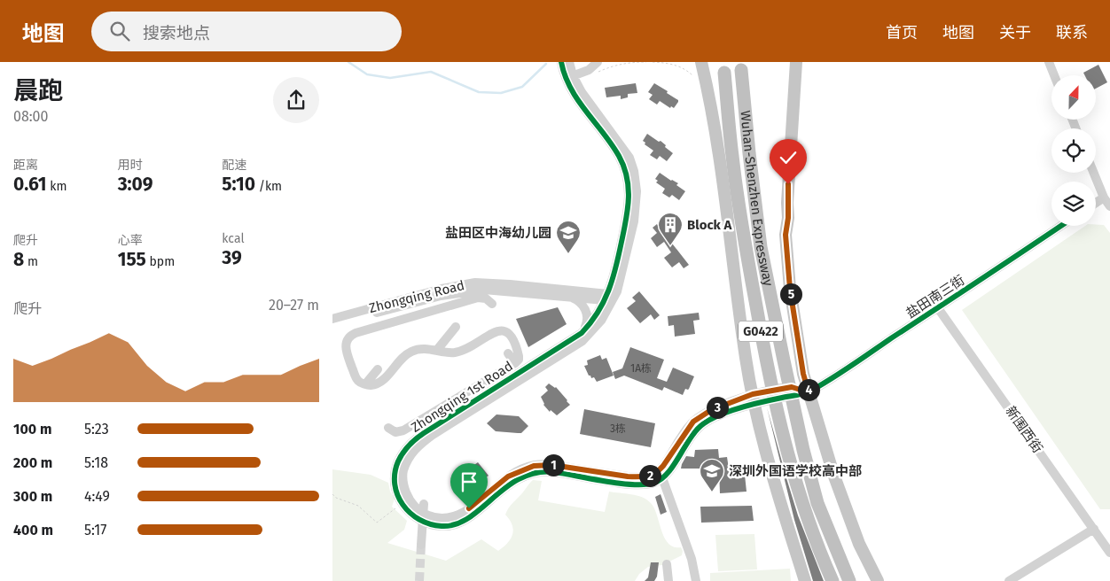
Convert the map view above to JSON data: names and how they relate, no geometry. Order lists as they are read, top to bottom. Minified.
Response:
{"streets":{"highway":["Wuhan-Shenzhen Expressway","G0422"],"street":["Zhongqing Road","盐田南三街","Zhongqing 1st Road","新围西街"]},"crossings":[["Zhongqing Road","Zhongqing 1st Road"],["盐田南三街","新围西街"]],"places":{"building":["Block A"],"school or university":["盐田区中海幼儿园","深圳外国语学校高中部"]},"house_numbers":["1A栋","3栋"],"north":"top","page":{"header":"地图","search":"搜索地点","nav":["首页","地图","关于","联系"],"heading":["晨跑","08:00"],"stats":[["距离","0.61 km"],["用时","3:09"],["配速","5:10 /km"],["爬升","8 m"],["心率","155 bpm"],["kcal","39"]],"pins":["5","4","3","1","2"],"chart":["爬升","20–27 m"],"list":[{"name":"100 m","note":"5:23"},{"name":"200 m","note":"5:18"},{"name":"300 m","note":"4:49"},{"name":"400 m","note":"5:17"}]}}
